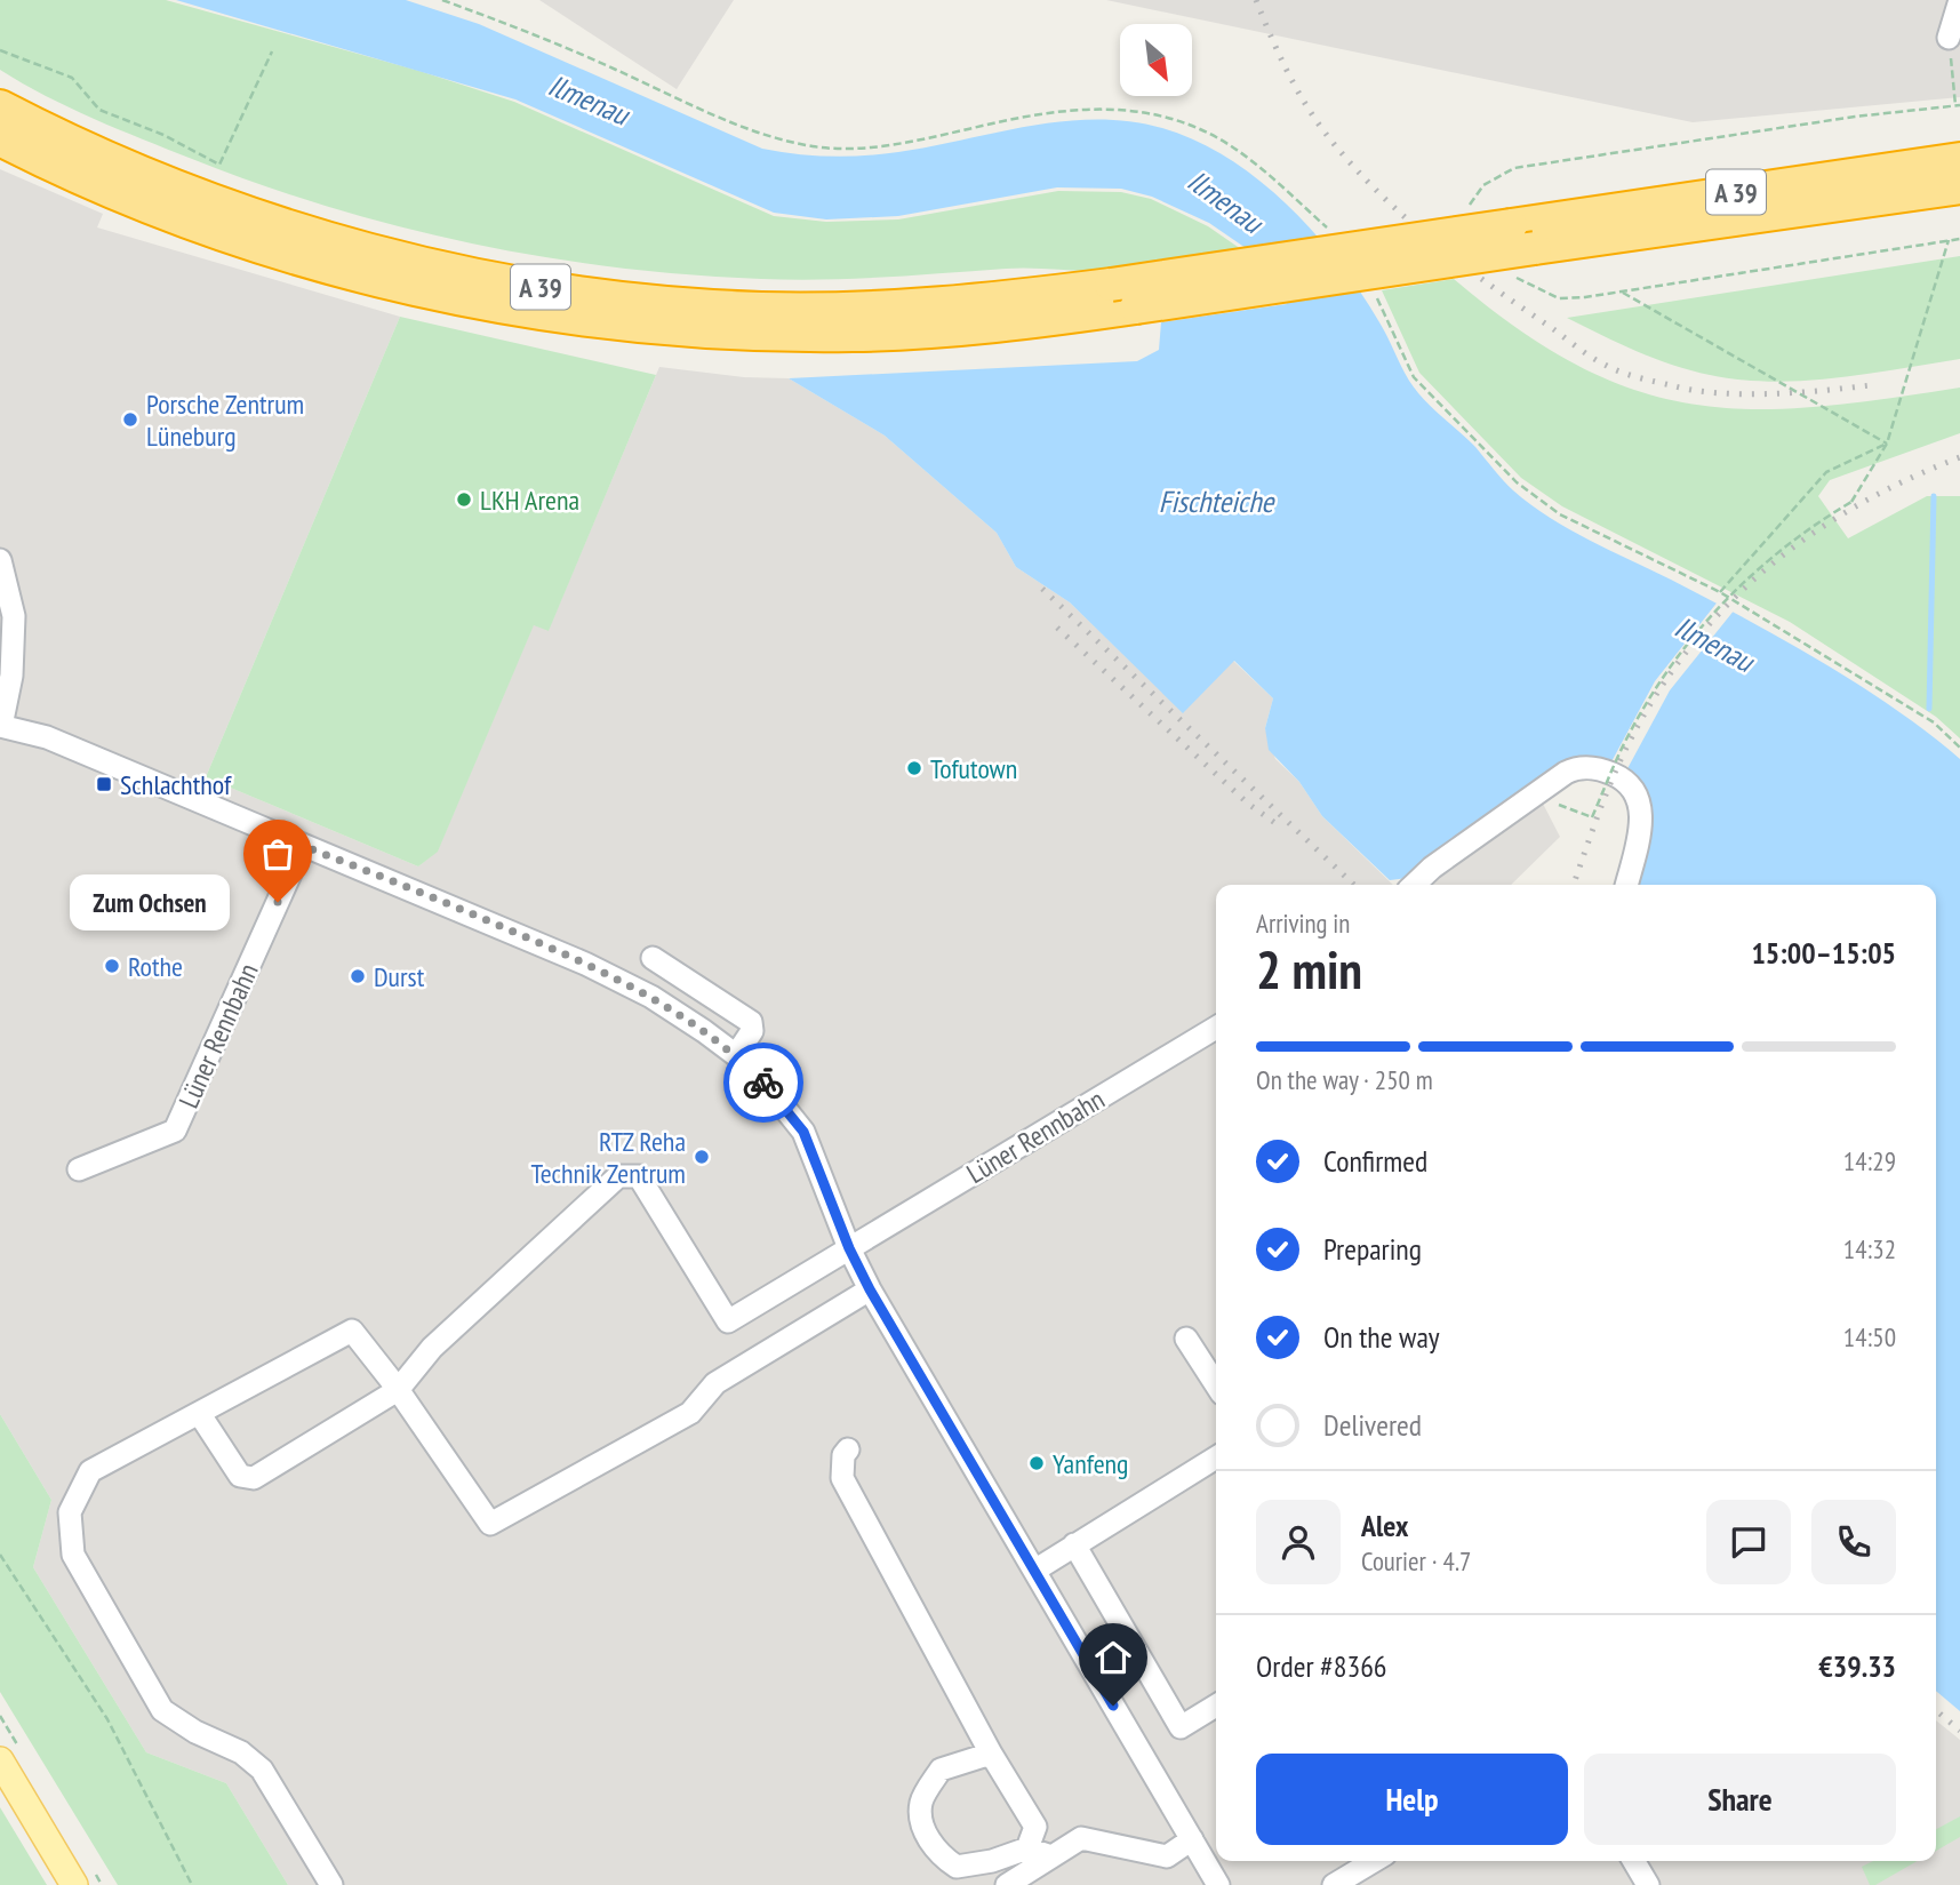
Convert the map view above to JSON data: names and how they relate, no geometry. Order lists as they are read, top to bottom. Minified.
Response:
{"streets":{"highway":["A 39"],"street":["Lüner Rennbahn"]},"water":["Ilmenau","Fischteiche"],"places":{"other":["Porsche Zentrum Lüneburg","LKH Arena","Tofutown","Zum Ochsen","Rothe","Durst","RTZ Reha Technik Zentrum","Yanfeng"],"transit":["Schlachthof"]},"north":"bottom right","page":{"bubble":"Zum Ochsen","heading":["2 min","Arriving in","15:00–15:05"],"panel":["Alex","Courier · 4.7","Order #8366","€39.33"],"bar":"On the way · 250 m","list":[["Confirmed","14:29"],["Preparing","14:32"],["On the way","14:50"],"Delivered"],"buttons":["Help","Share"]}}
